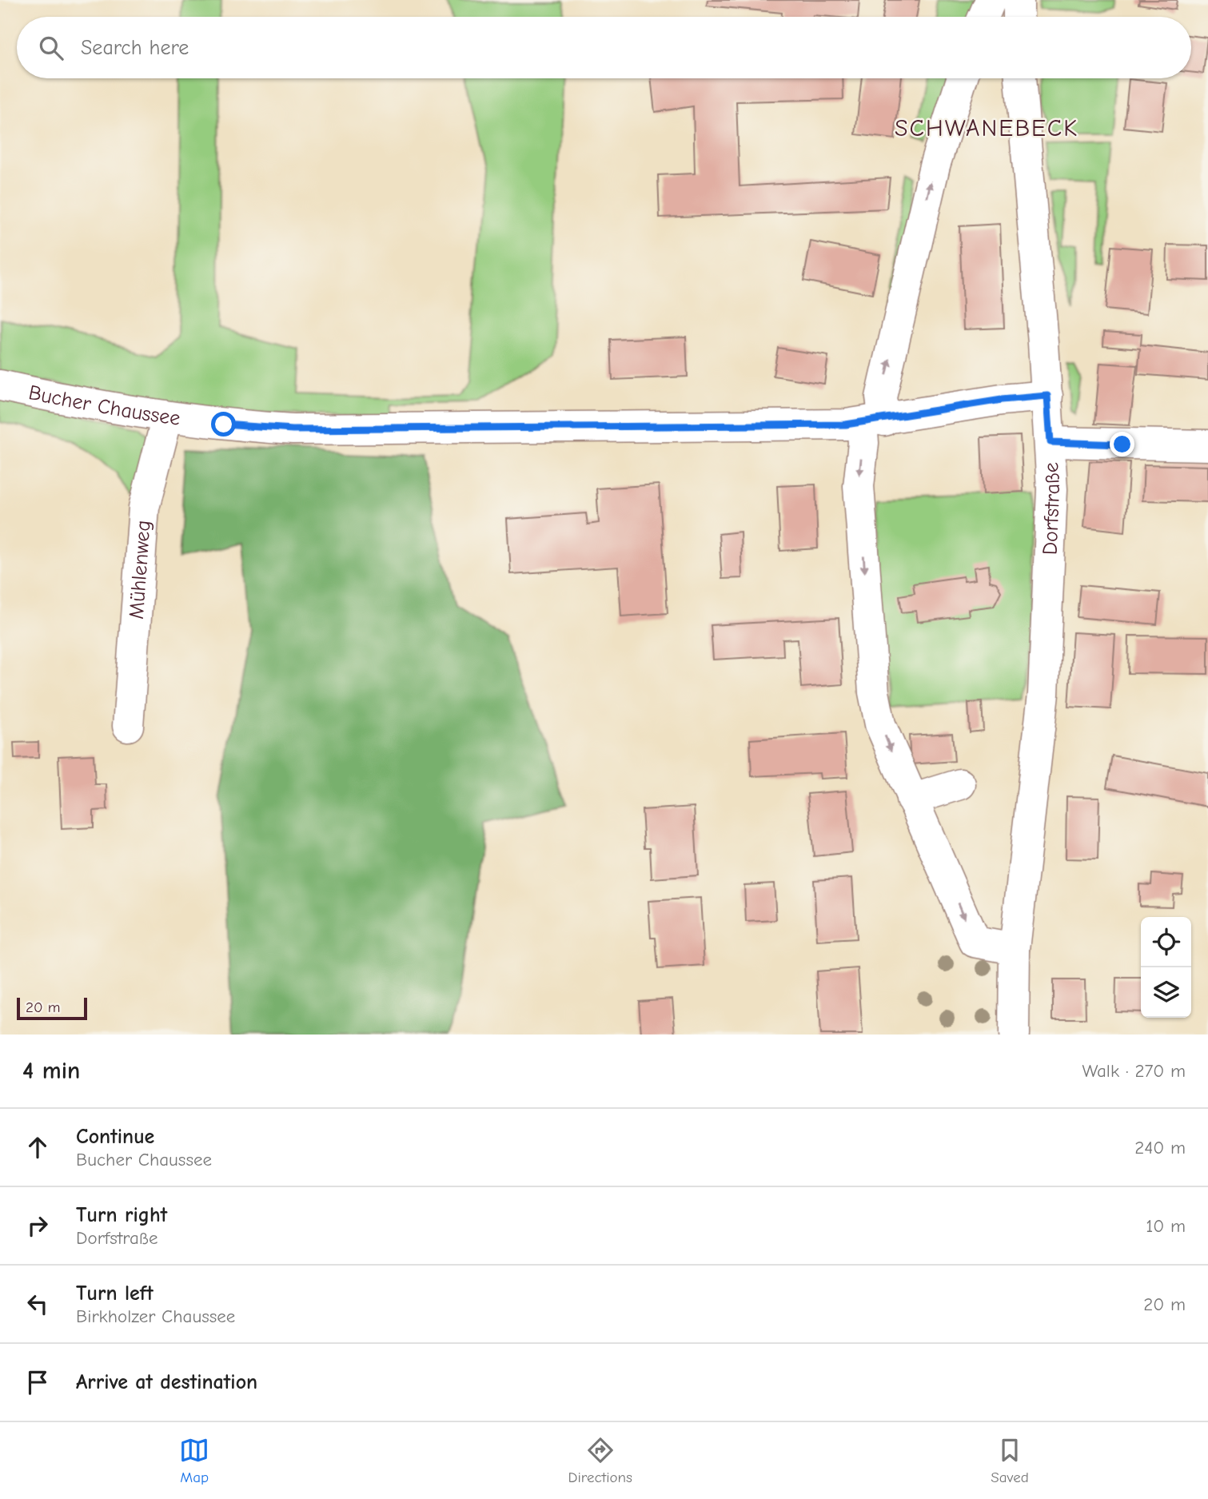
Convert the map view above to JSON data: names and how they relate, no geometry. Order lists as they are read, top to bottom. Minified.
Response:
{"streets":{"main road":["Bucher Chaussee","Dorfstraße","Mühlenweg"]},"crossings":[["Bucher Chaussee","Dorfstraße"],["Bucher Chaussee","Mühlenweg"]],"districts":["SCHWANEBECK"],"scale_bar":"20 m","page":{"search":"Search here","scale":"20 m","heading":["4 min","Walk · 270 m"],"list":[["Continue","Bucher Chaussee","240 m"],["Turn right","Dorfstraße","10 m"],["Turn left","Birkholzer Chaussee","20 m"],"Arrive at destination"],"nav":["Map","Directions","Saved"]}}
